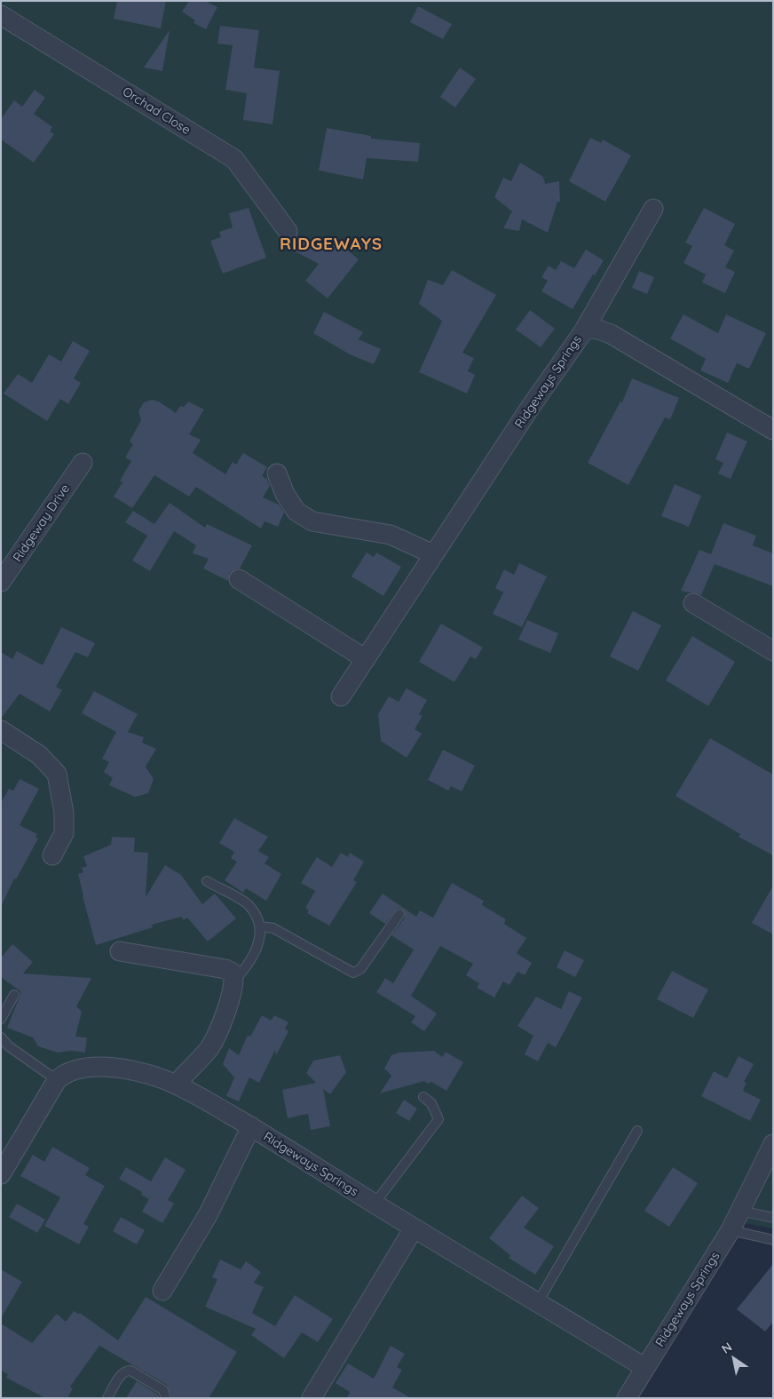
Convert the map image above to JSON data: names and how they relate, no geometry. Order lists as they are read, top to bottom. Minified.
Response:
{"streets":{"street":["Orchad Close","Ridgeways Springs","Ridgeway Drive"]},"districts":["RIDGEWAYS"],"north":"top left"}
